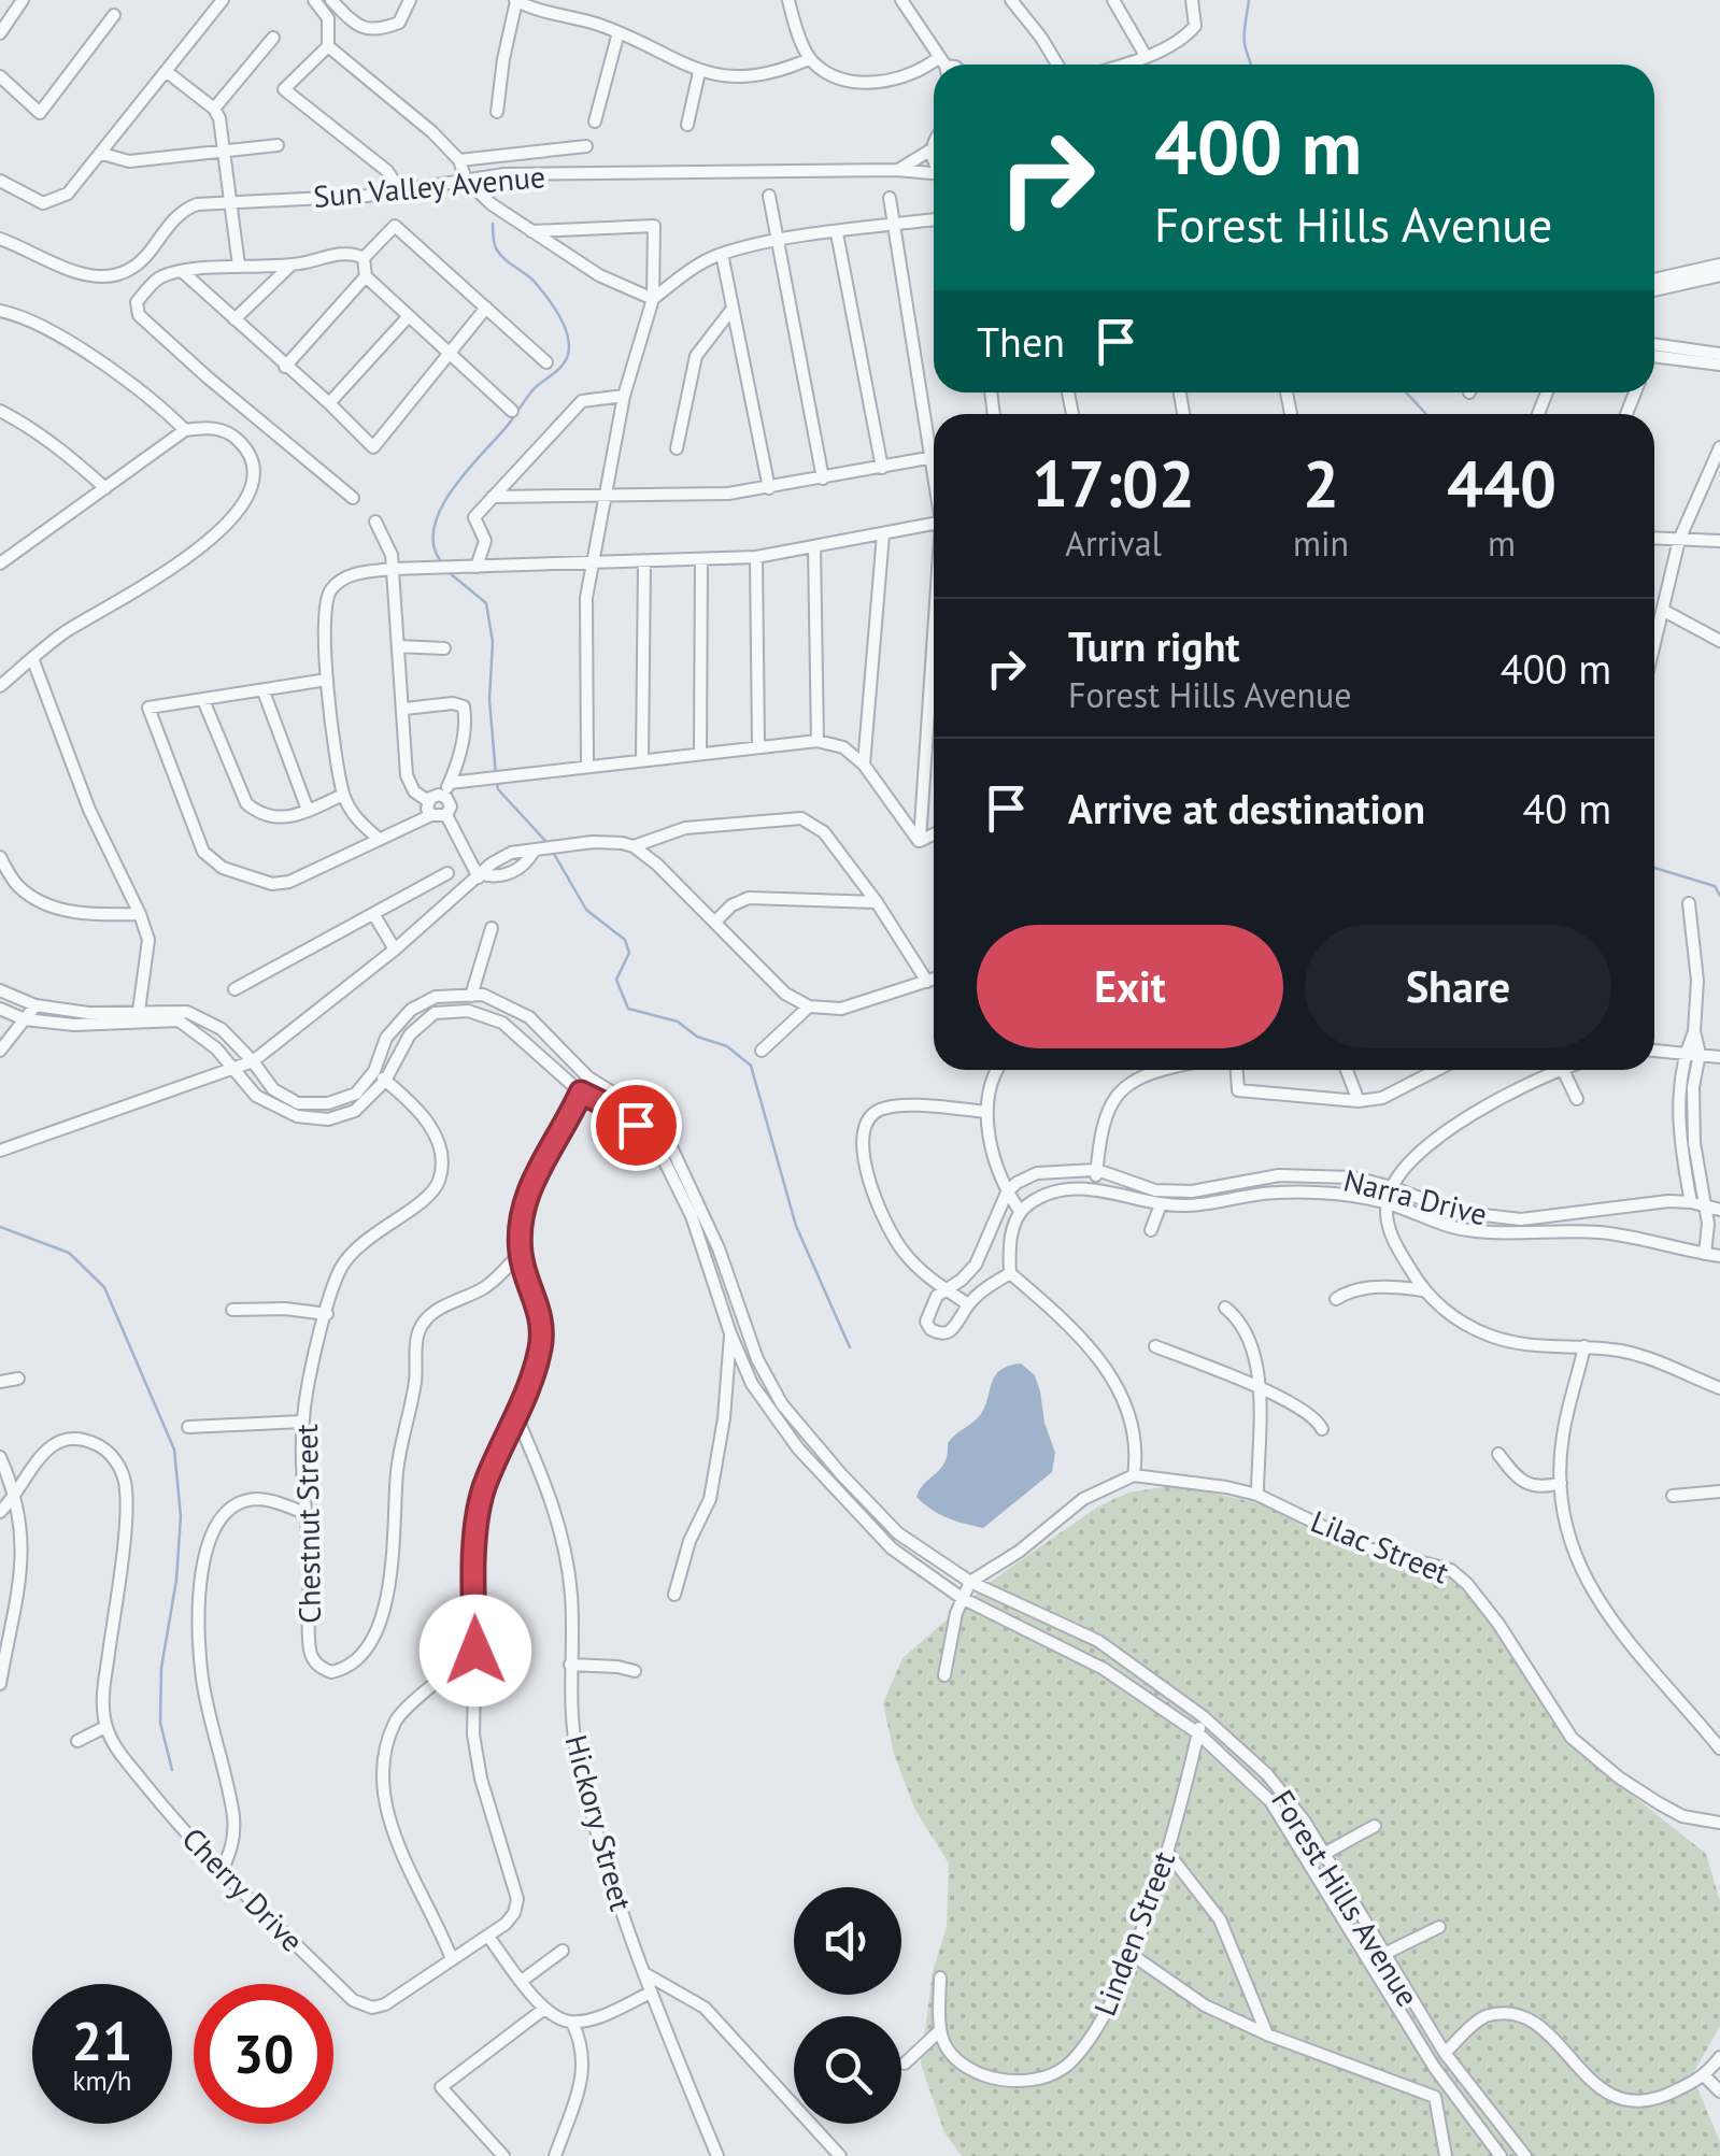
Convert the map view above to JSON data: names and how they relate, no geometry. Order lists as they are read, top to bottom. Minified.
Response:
{"streets":{"street":["Sun Valley Avenue","Narra Drive","Chestnut Street","Lilac Street","Hickory Street","Cherry Drive","Forest Hills Avenue","Linden Street"]},"crossings":[["Chestnut Street","Cherry Drive"],["Chestnut Street","Forest Hills Avenue"],["Hickory Street","Cherry Drive"],["Cherry Drive","Forest Hills Avenue"],["Forest Hills Avenue","Linden Street"]],"page":{"turn":["400 m","Forest Hills Avenue"],"then":"Then","eta":["17:02","Arrival","2","min","440","m"],"list":[{"name":"Turn right","note":"Forest Hills Avenue","value":"400 m"},{"name":"Arrive at destination","value":"40 m"}],"buttons":["Exit","Share"],"speed":"21 km/h","limit":"30"}}
